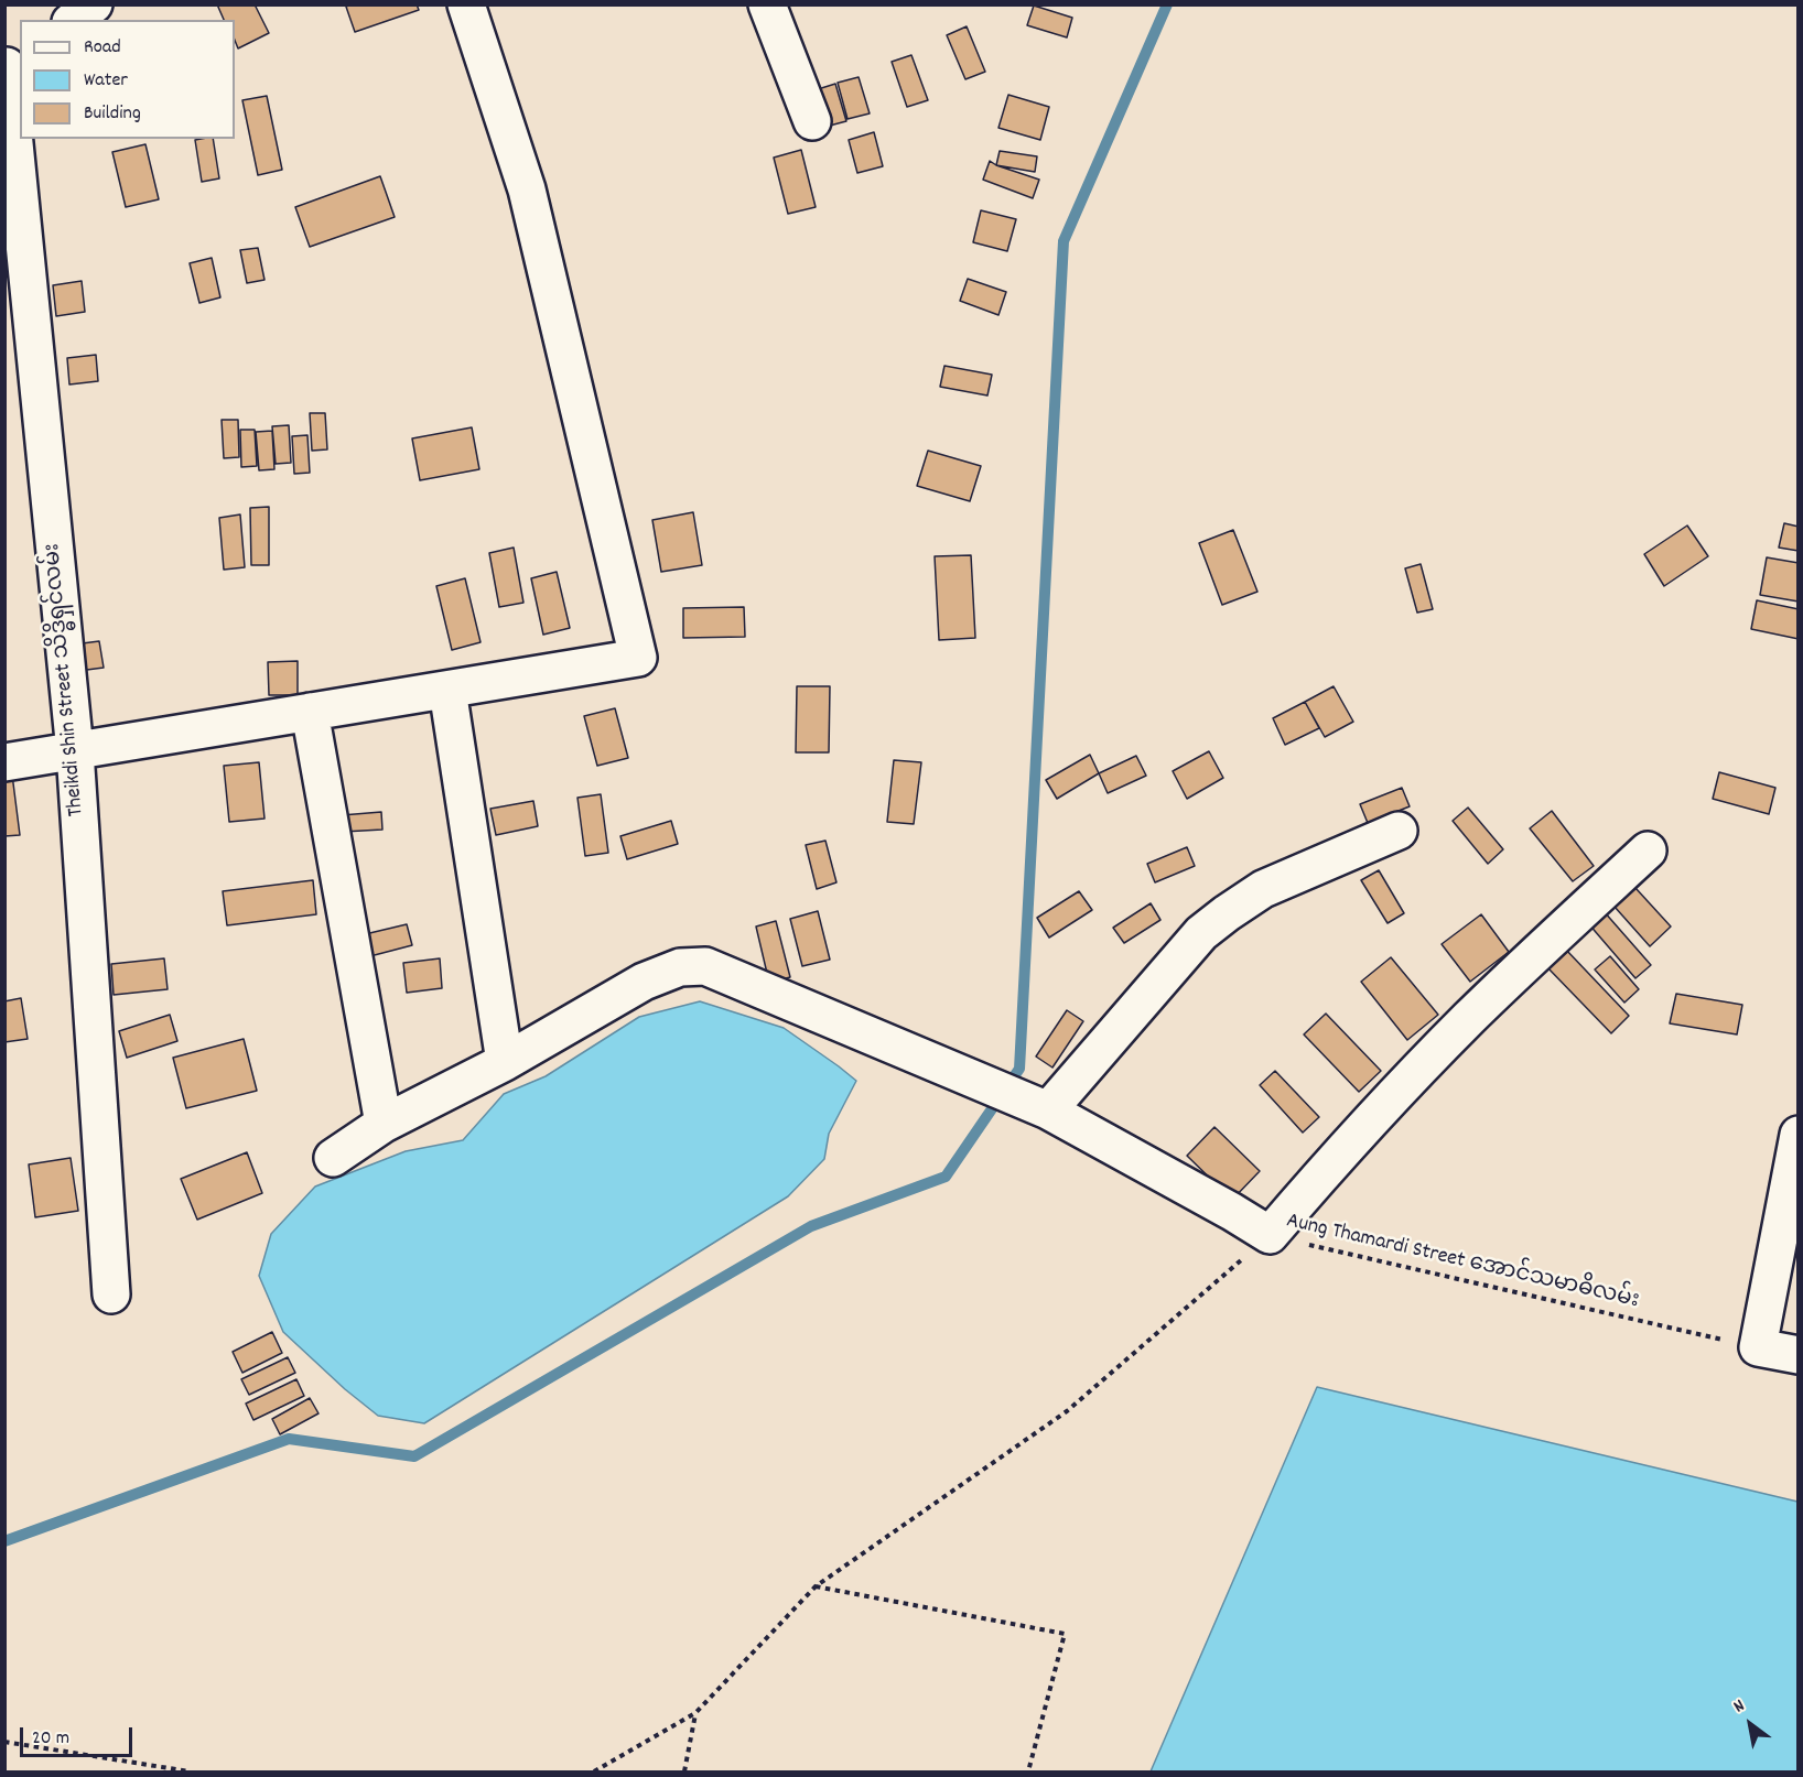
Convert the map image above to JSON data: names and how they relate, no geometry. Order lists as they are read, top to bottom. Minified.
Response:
{"streets":{"street":["Theikdi Shin Street သိဒ္ဓိရှင်လမ်း"],"path":["Aung Thamardi Street အောင်သမာဓိလမ်း"]},"legend":["Road","Water","Building"],"scale_bar":"20 m","north":"top left"}
